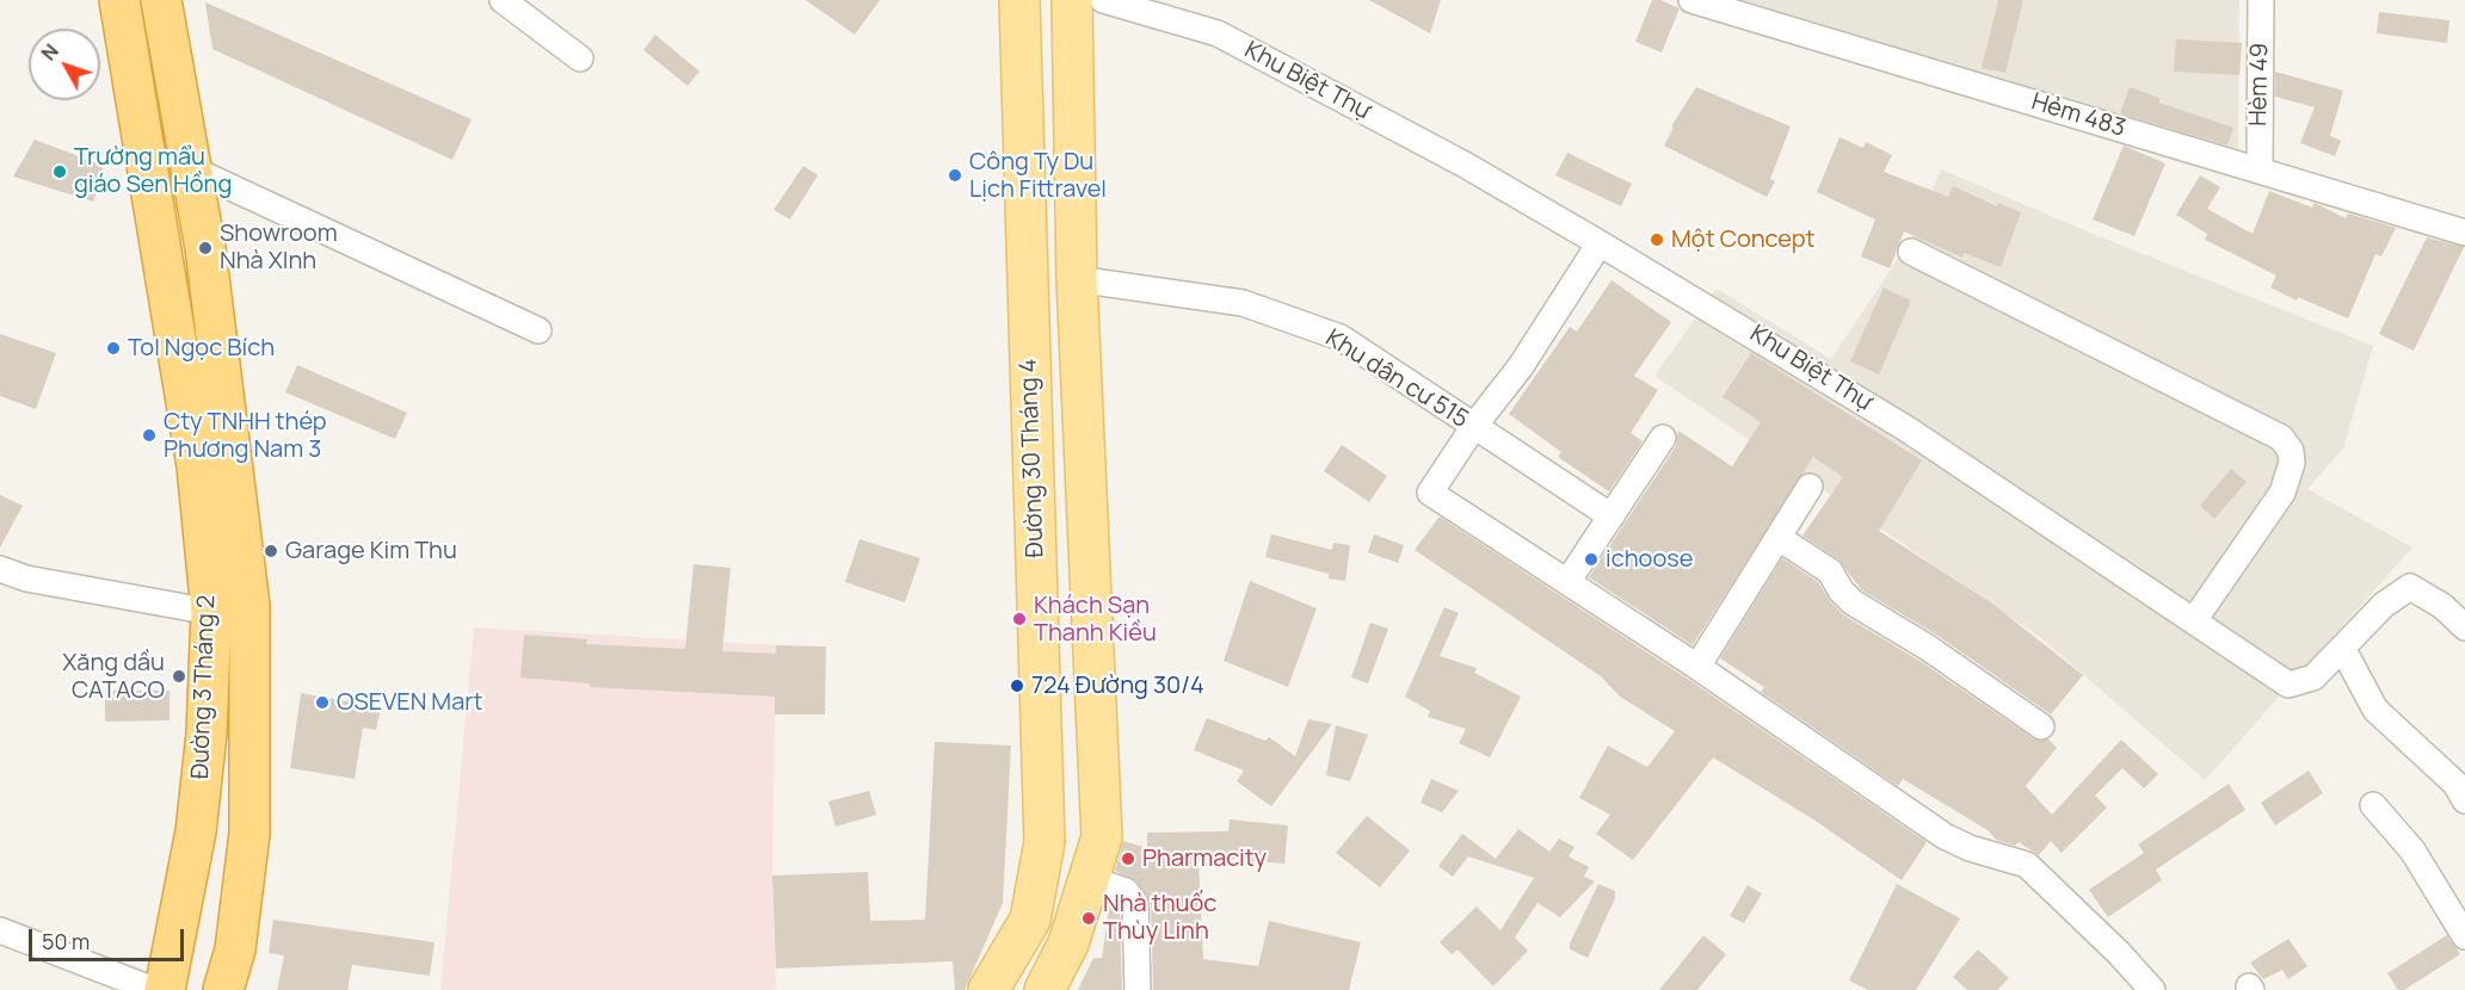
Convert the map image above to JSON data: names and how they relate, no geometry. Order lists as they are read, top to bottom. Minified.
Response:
{"streets":{"highway":["Đường 3 Tháng 2"],"main road":["Đường 30 Tháng 4"],"street":["Khu Biệt Thự","Hèm 49","Hẻm 483","Khu dân cư 515"]},"crossings":[["Hèm 49","Hẻm 483"]],"places":["Trường mẩu giáo Sen Hồng","Công Ty Du Lịch Fittravel","Một Concept","Showroom Nhà XInh","Tol Ngọc Bích","Cty TNHH thép Phương Nam 3","Garage Kim Thu","ichoose","Khách Sạn Thanh Kiều","Xăng dầu CATACO","724 Đường 30/4","OSEVEN Mart","Pharmacity","Nhà thuốc Thùy Linh"],"scale_bar":"50 m","north":"top left"}
